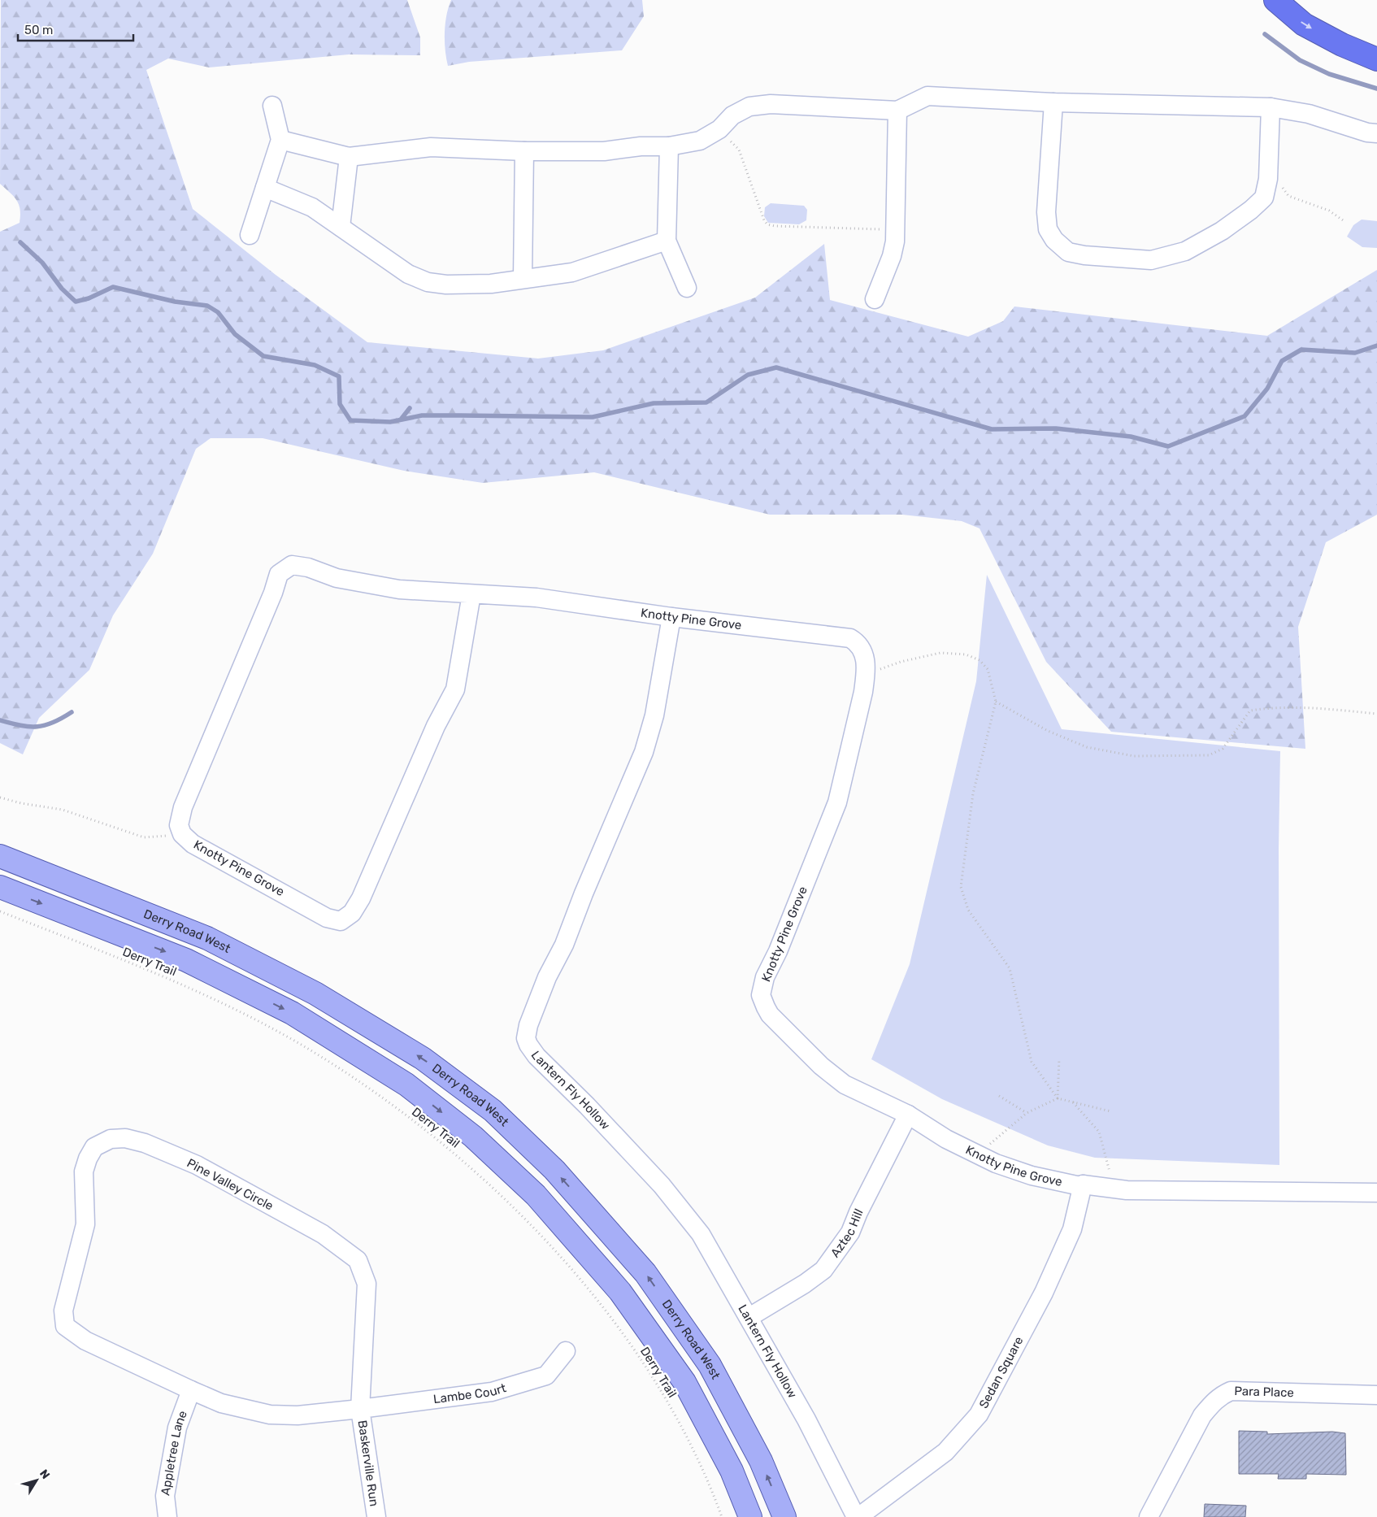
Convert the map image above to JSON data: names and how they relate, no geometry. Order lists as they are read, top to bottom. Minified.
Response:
{"streets":{"main road":["Derry Road West"],"street":["Knotty Pine Grove","Lantern Fly Hollow","Pine Valley Circle","Aztec Hill","Sedan Square","Lambe Court","Para Place","Appletree Lane","Baskerville Run"],"path":["Derry Trail"]},"crossings":[["Knotty Pine Grove","Lantern Fly Hollow"],["Knotty Pine Grove","Aztec Hill"],["Knotty Pine Grove","Sedan Square"],["Lantern Fly Hollow","Aztec Hill"],["Lantern Fly Hollow","Sedan Square"],["Pine Valley Circle","Lambe Court"],["Pine Valley Circle","Appletree Lane"],["Pine Valley Circle","Baskerville Run"],["Lambe Court","Baskerville Run"]],"scale_bar":"50 m","north":"top right"}
